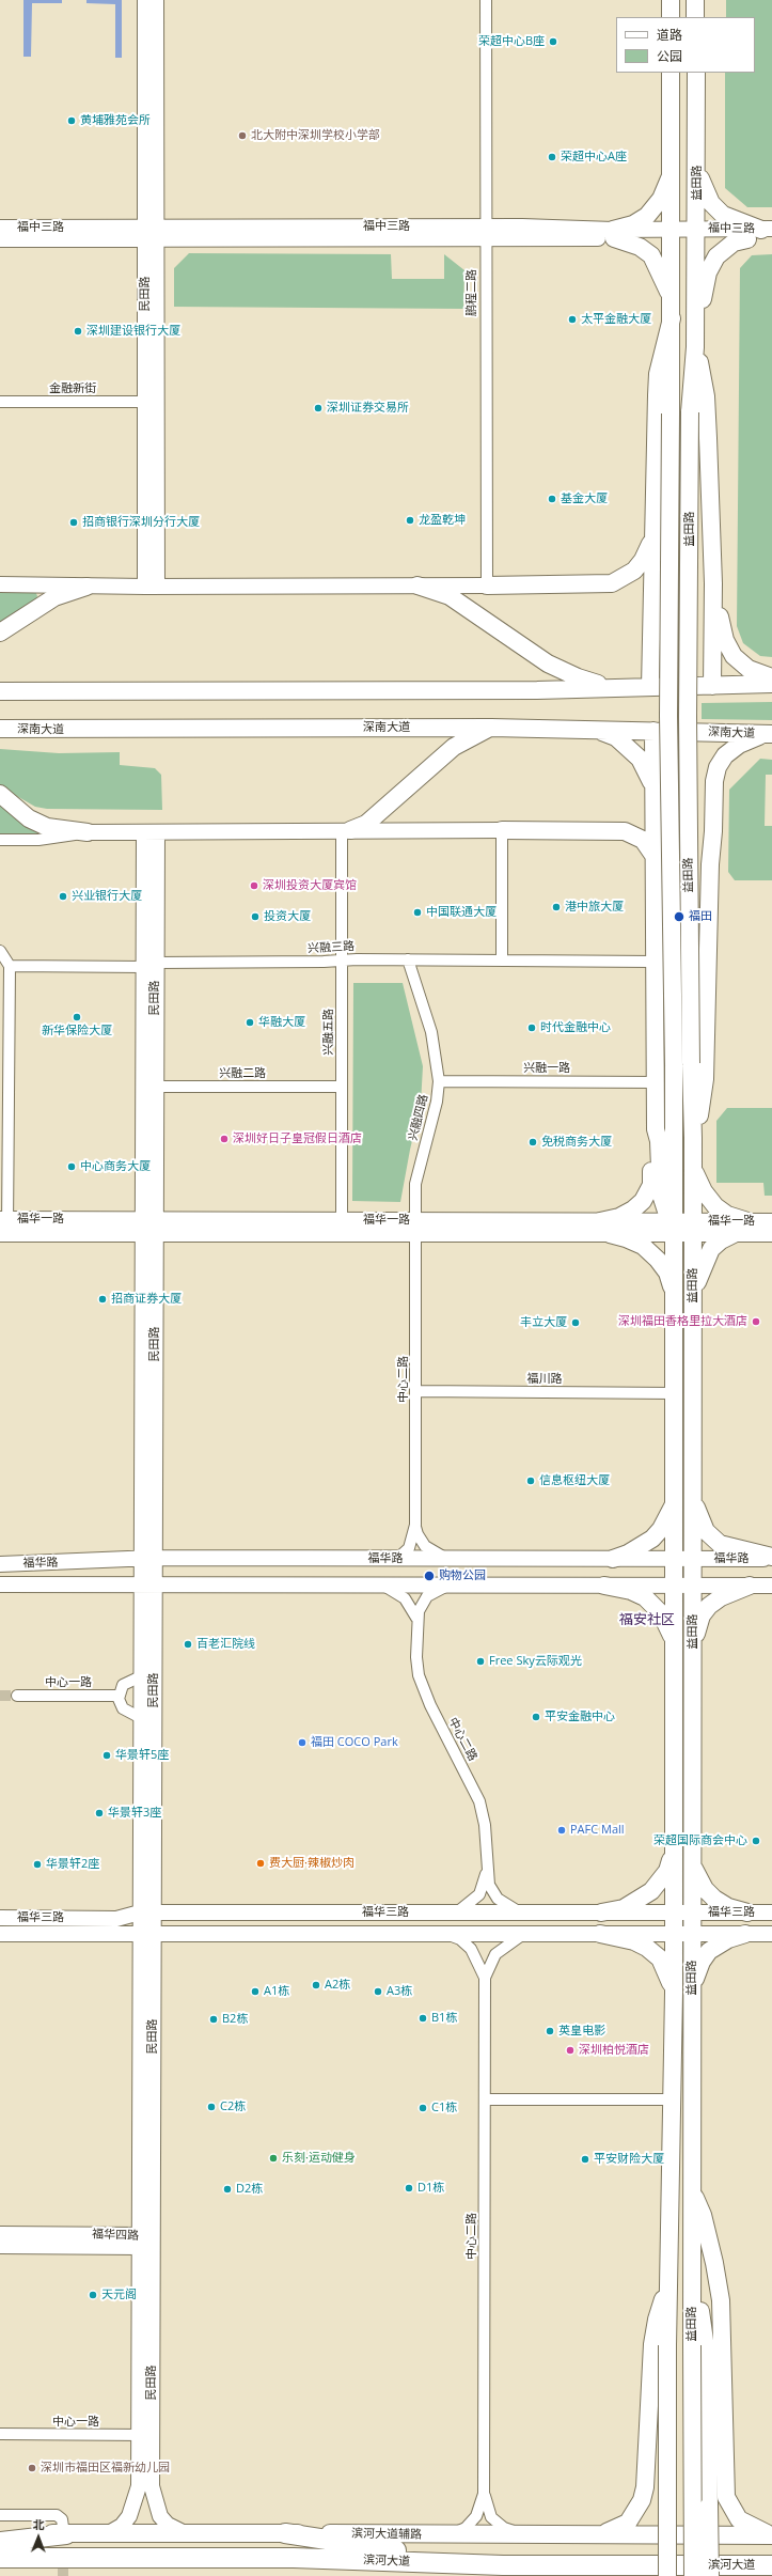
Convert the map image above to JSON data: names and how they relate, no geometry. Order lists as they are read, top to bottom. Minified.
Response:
{"streets":{"highway":["滨河大道"],"main road":["益田路","深南大道","滨河大道辅路"],"street":["福中三路","鹏程二路","民田路","金融新街","兴融三路","兴融五路","兴融一路","兴融二路","兴融四路","福华一路","中心二路","福川路","福华路","中心一路","福华三路","福华四路"]},"crossings":[["益田路","福中三路"],["益田路","福华一路"],["益田路","福川路"],["益田路","福华路"],["益田路","福华三路"],["福中三路","鹏程二路"],["福中三路","民田路"],["民田路","金融新街"],["民田路","兴融三路"],["民田路","兴融二路"],["民田路","福华一路"],["民田路","福华路"],["民田路","中心一路"],["民田路","福华三路"],["民田路","福华四路"],["民田路","滨河大道辅路"],["兴融三路","兴融五路"],["兴融三路","兴融四路"],["兴融五路","兴融二路"],["兴融五路","福华一路"],["兴融一路","兴融四路"],["兴融四路","福华一路"],["兴融四路","中心二路"],["福华一路","中心二路"],["中心二路","福川路"],["中心二路","福华路"],["中心二路","福华三路"],["中心二路","滨河大道辅路"]],"districts":["福安社区"],"places":["荣超中心B座","黄埔雅苑会所","北大附中深圳学校小学部","荣超中心A座","太平金融大厦","深圳建设银行大厦","深圳证券交易所","基金大厦","龙盈乾坤","招商银行深圳分行大厦","深圳投资大厦宾馆","兴业银行大厦","港中旅大厦","中国联通大厦","投资大厦","福田","新华保险大厦","华融大厦","时代金融中心","深圳好日子皇冠假日酒店","免税商务大厦","中心商务大厦","招商证券大厦","深圳福田香格里拉大酒店","丰立大厦","信息枢纽大厦","购物公园","百老汇院线","Free Sky云际观光","平安金融中心","福田 COCO Park","华景轩5座","华景轩3座","PAFC Mall","荣超国际商会中心","费大厨·辣椒炒肉","华景轩2座","A2栋","A1栋","A3栋","B1栋","B2栋","英皇电影","深圳柏悦酒店","C2栋","C1栋","乐刻·运动健身","平安财险大厦","D1栋","D2栋","天元阁","深圳市福田区福新幼儿园"],"legend":["道路","公园"],"north":"top"}
